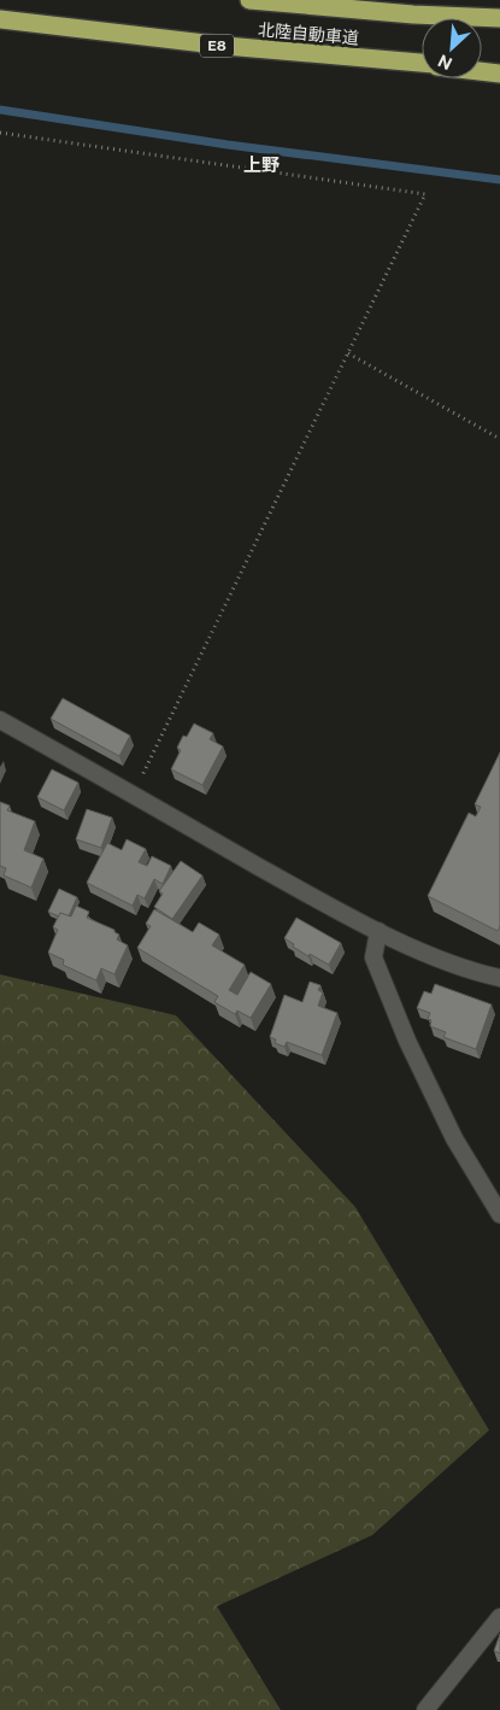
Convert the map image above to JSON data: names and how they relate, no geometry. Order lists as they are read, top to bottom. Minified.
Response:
{"streets":{"highway":["北陸自動車道","E8"]},"districts":["上野"],"north":"bottom left"}
